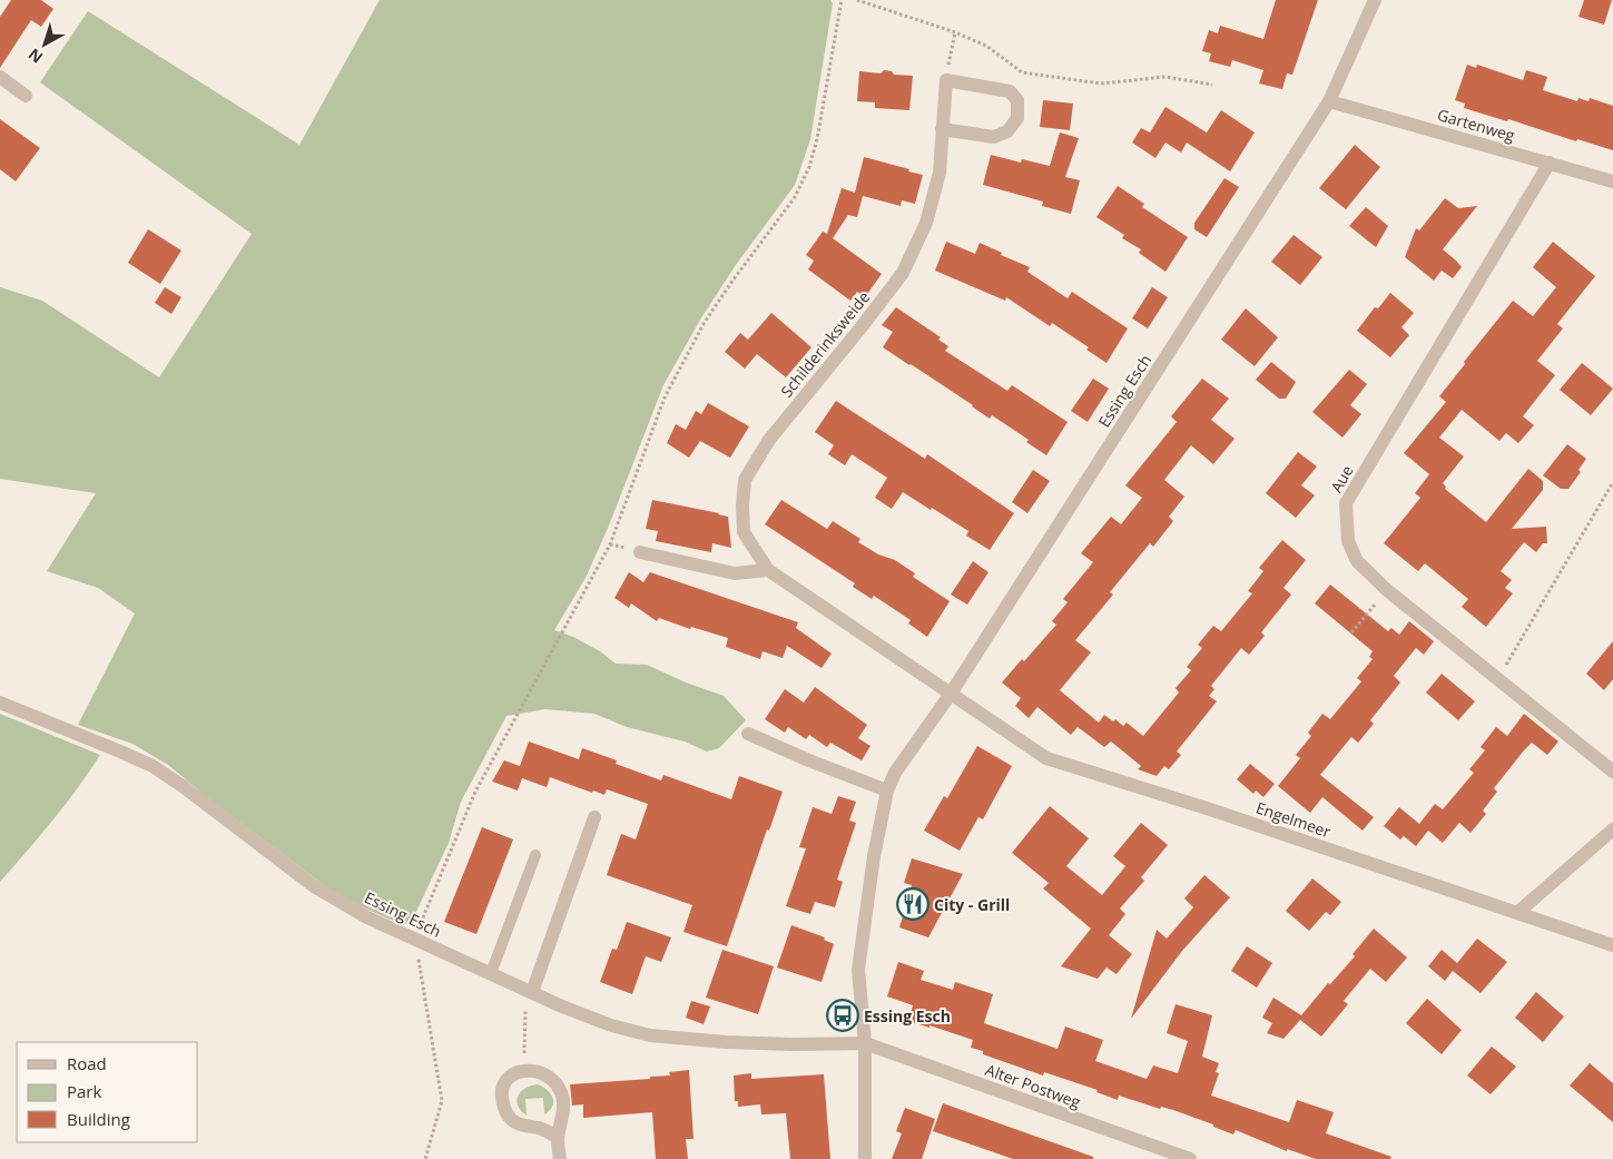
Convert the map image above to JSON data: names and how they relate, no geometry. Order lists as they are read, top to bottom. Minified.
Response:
{"streets":{"street":["Gartenweg","Schilderinksweide","Essing Esch","Aue","Engelmeer","Alter Postweg"]},"crossings":[["Gartenweg","Essing Esch"],["Gartenweg","Aue"],["Schilderinksweide","Essing Esch"],["Schilderinksweide","Engelmeer"],["Essing Esch","Engelmeer"],["Essing Esch","Alter Postweg"]],"places":{"restaurant":["City - Grill"],"bus stop":["Essing Esch"]},"legend":["Road","Park","Building"],"north":"bottom left"}
